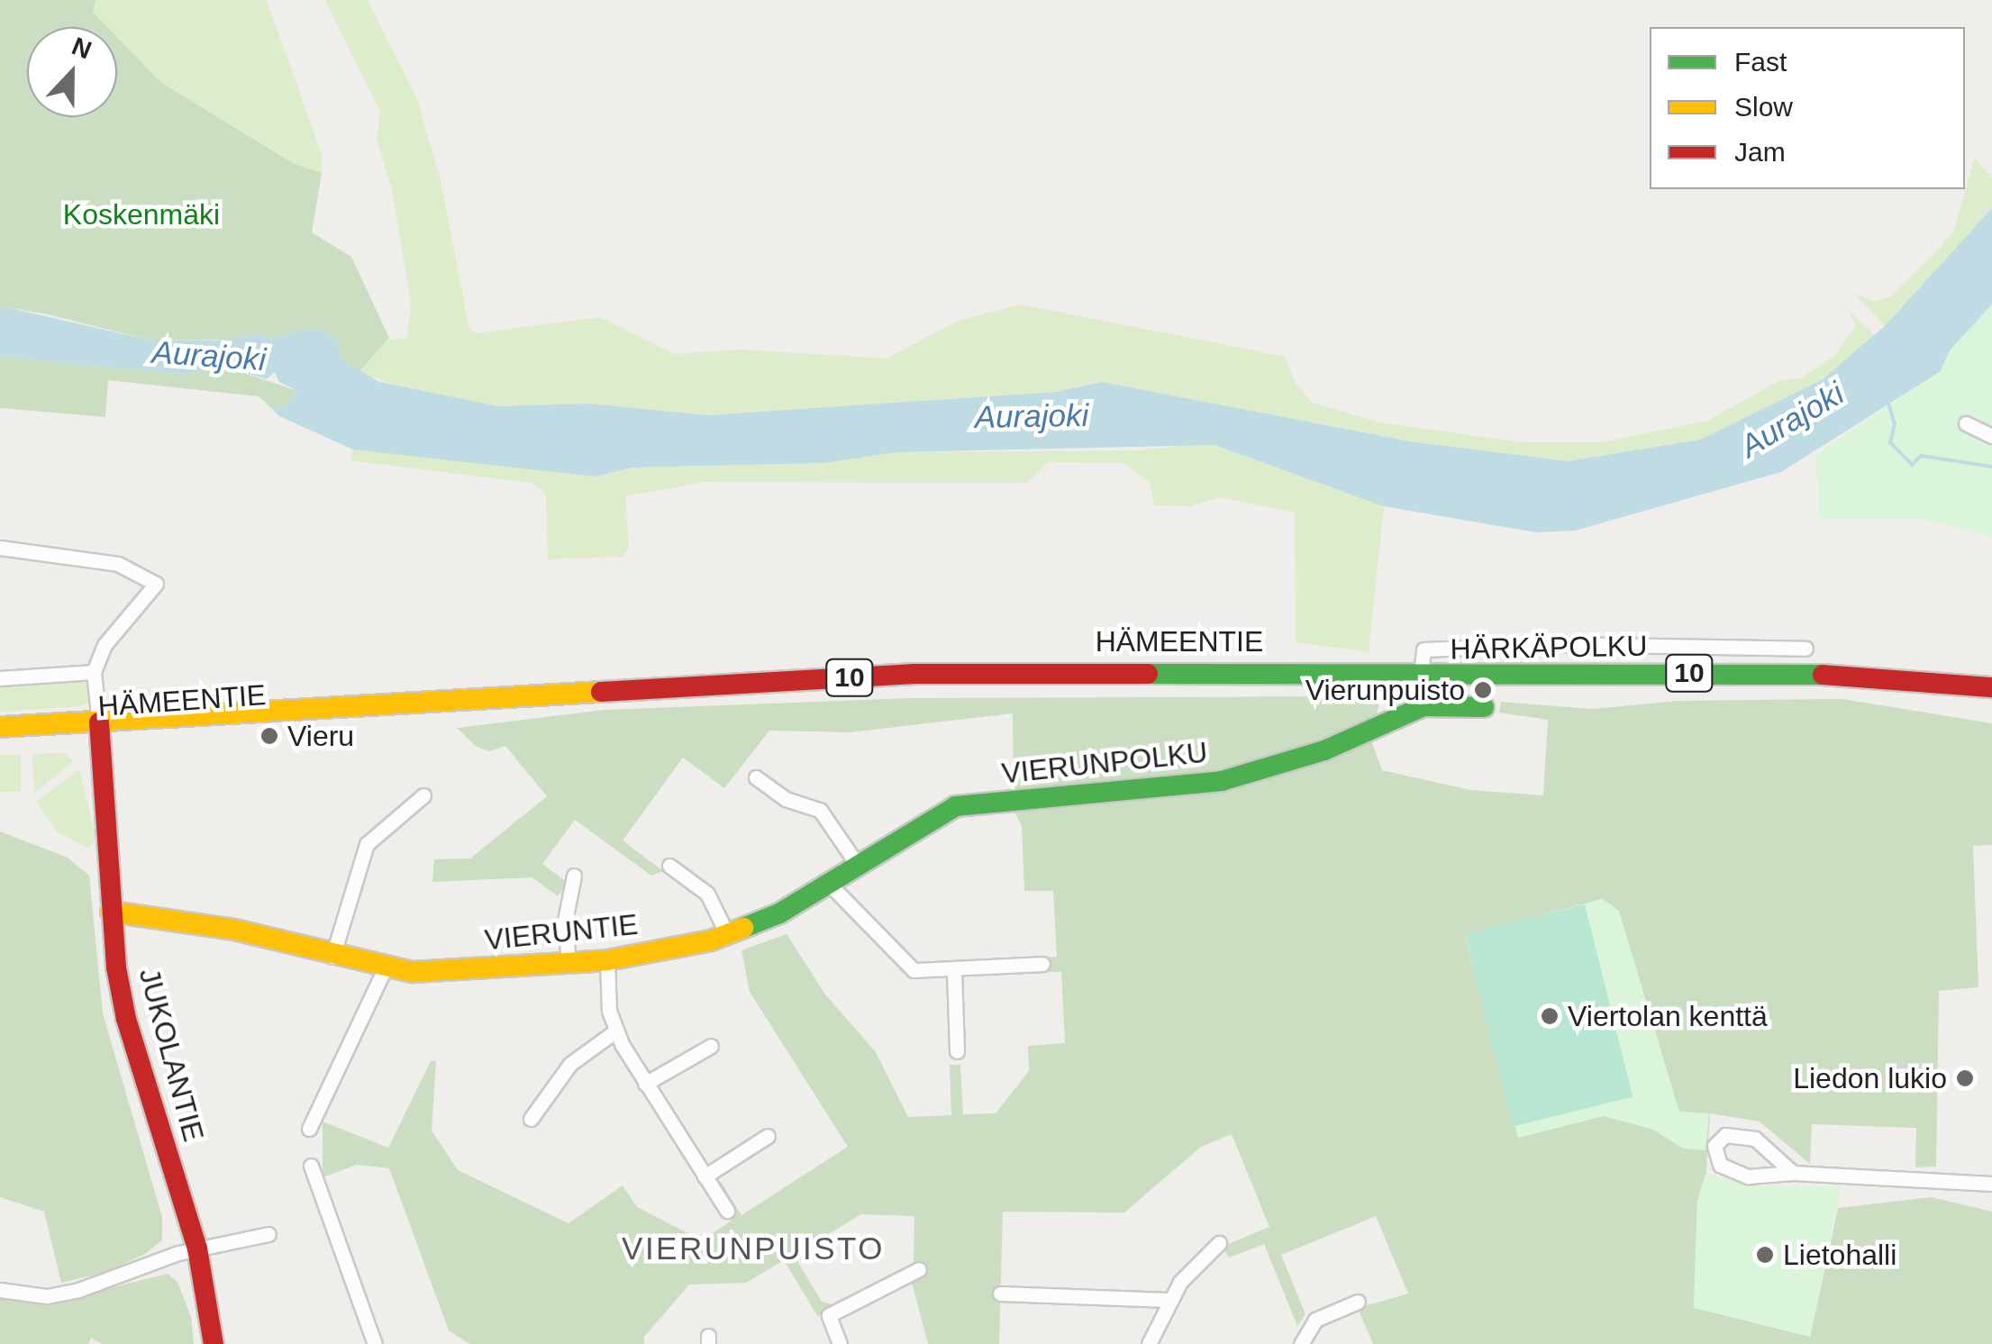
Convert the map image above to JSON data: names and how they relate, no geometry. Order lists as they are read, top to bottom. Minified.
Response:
{"streets":{"main road":["HÄMEENTIE","10","VIERUNPOLKU","VIERUNTIE","JUKOLANTIE"],"street":["HÄRKÄPOLKU"]},"crossings":[["HÄMEENTIE","HÄRKÄPOLKU"],["HÄMEENTIE","JUKOLANTIE"],["VIERUNPOLKU","VIERUNTIE"],["VIERUNTIE","JUKOLANTIE"]],"districts":["VIERUNPUISTO"],"water":["Aurajoki"],"parks":["Koskenmäki"],"places":["Vierunpuisto","Vieru","Viertolan kenttä","Liedon lukio","Lietohalli"],"legend":["Fast","Slow","Jam"],"north":"top"}
